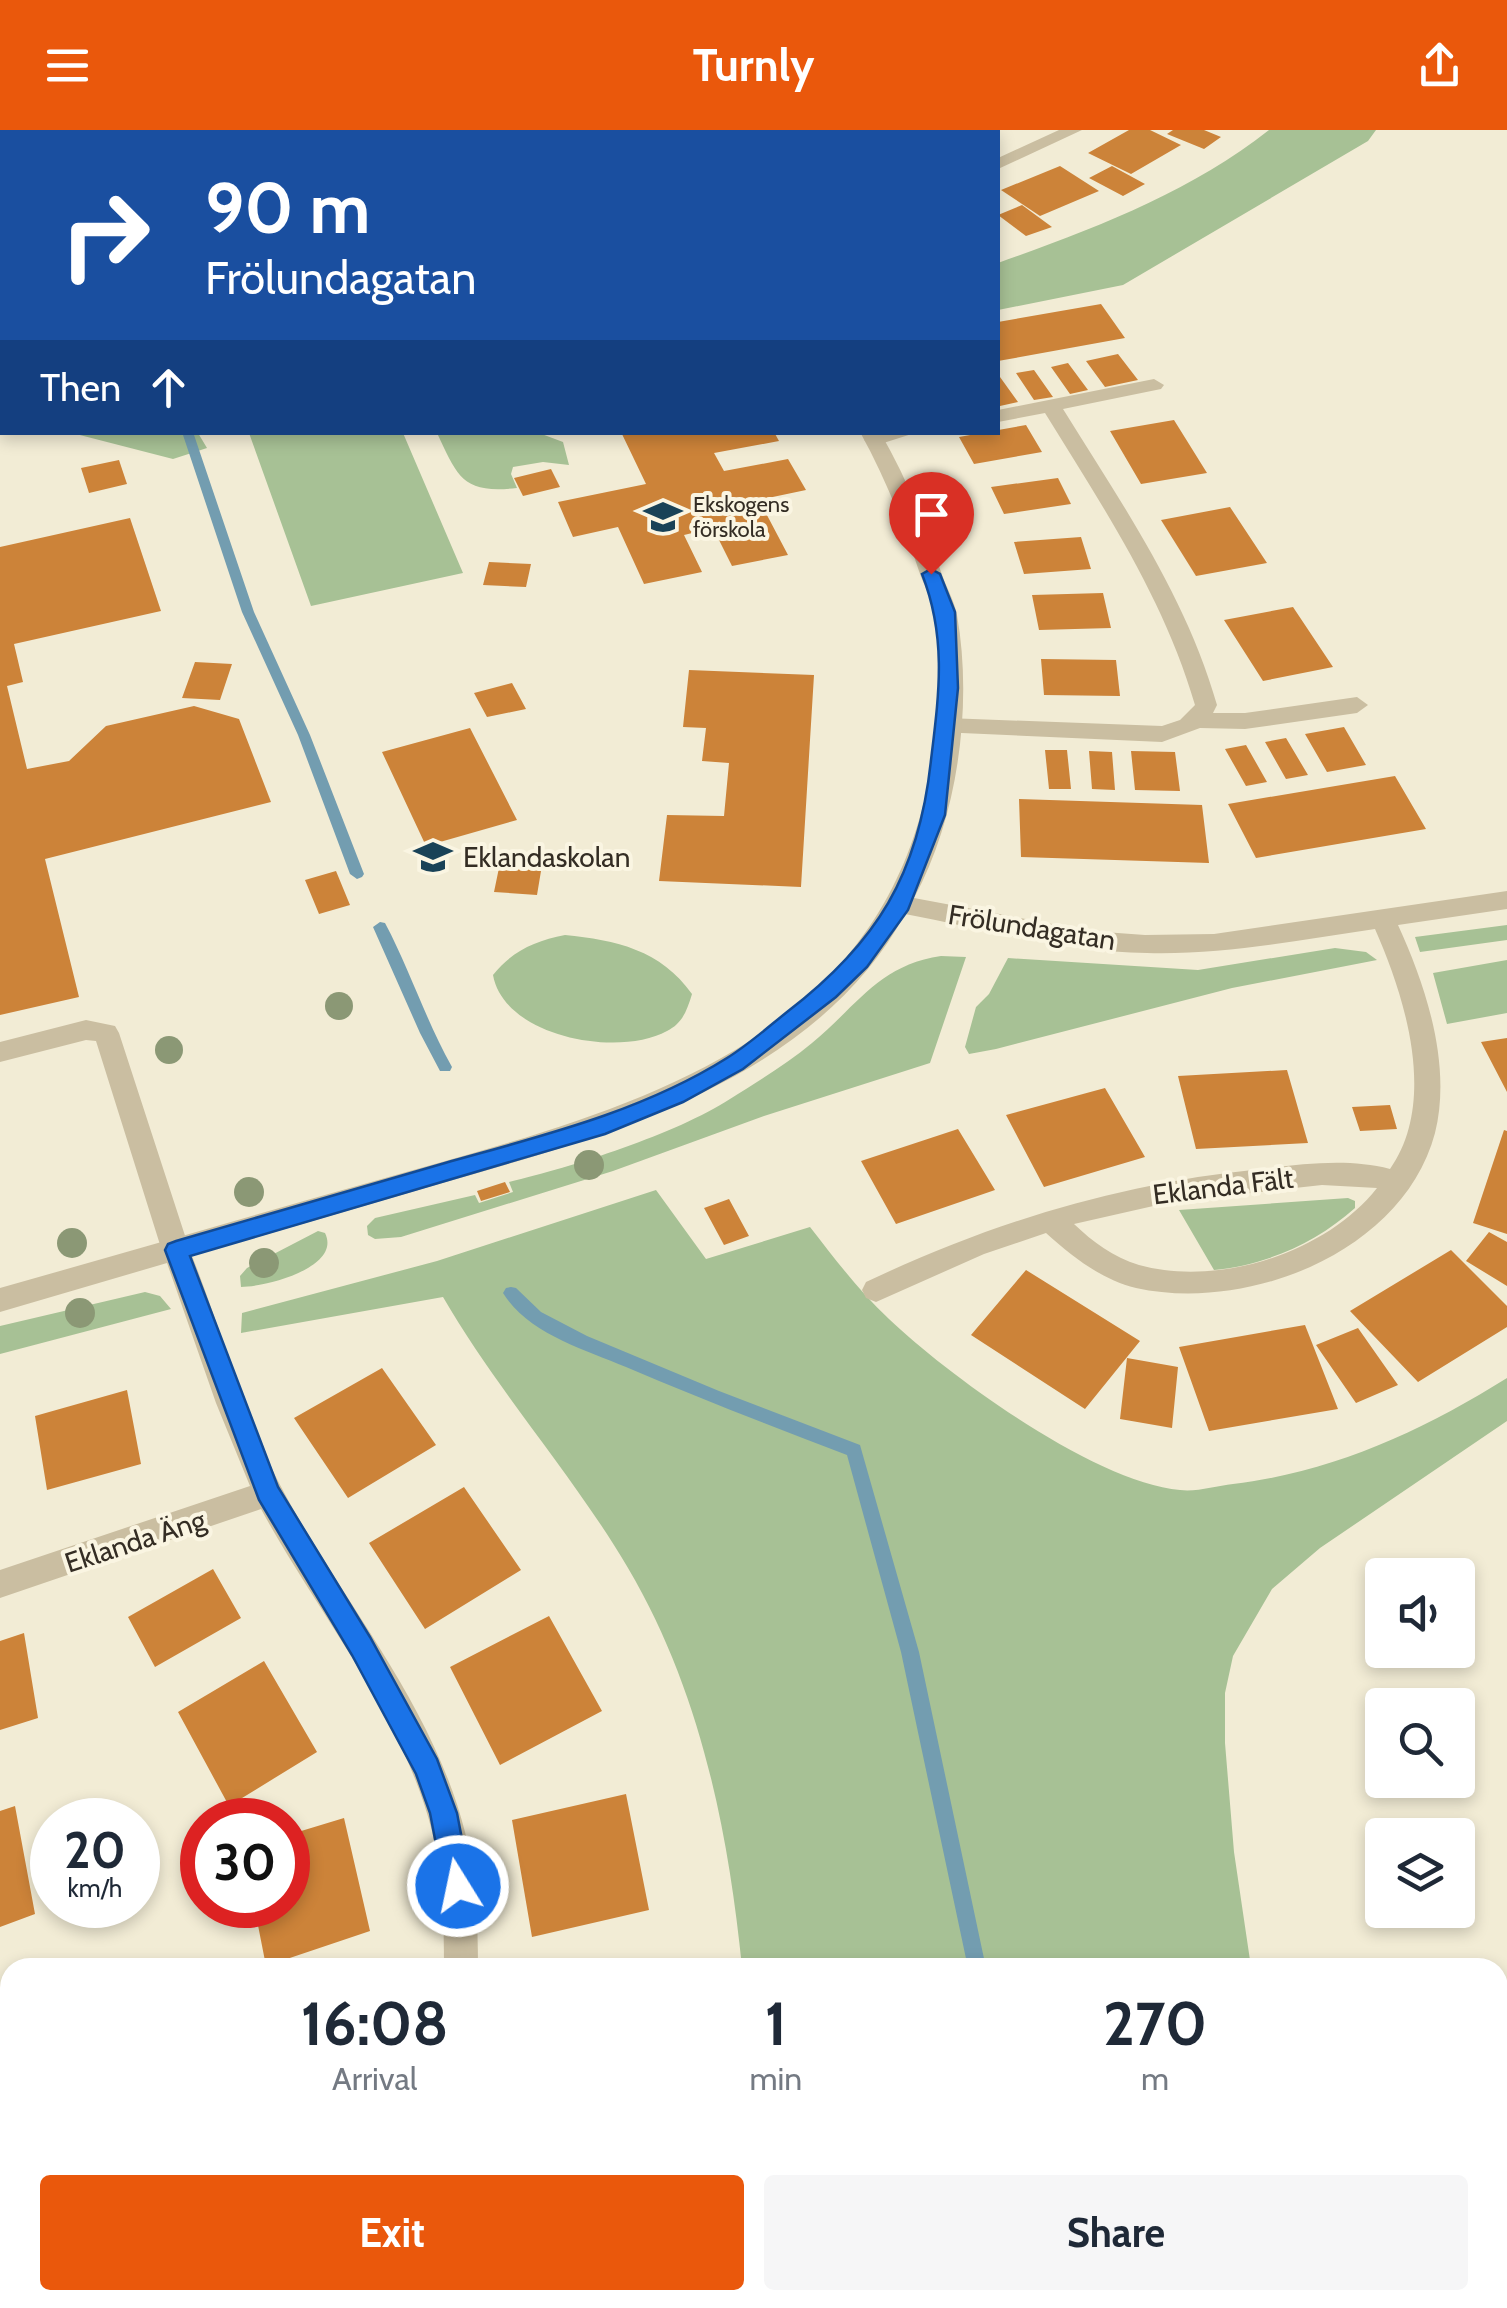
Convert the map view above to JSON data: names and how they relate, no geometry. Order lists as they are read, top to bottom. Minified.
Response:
{"streets":{"street":["Frölundagatan","Eklanda Fält","Eklanda Äng"]},"places":{"school or university":["Ekskogens förskola","Eklandaskolan"]},"page":{"header":"Turnly","turn":["90 m","Frölundagatan"],"then":"Then","speed":"20 km/h","limit":"30","eta":["16:08","Arrival","1","min","270","m"],"buttons":["Exit","Share"]}}
